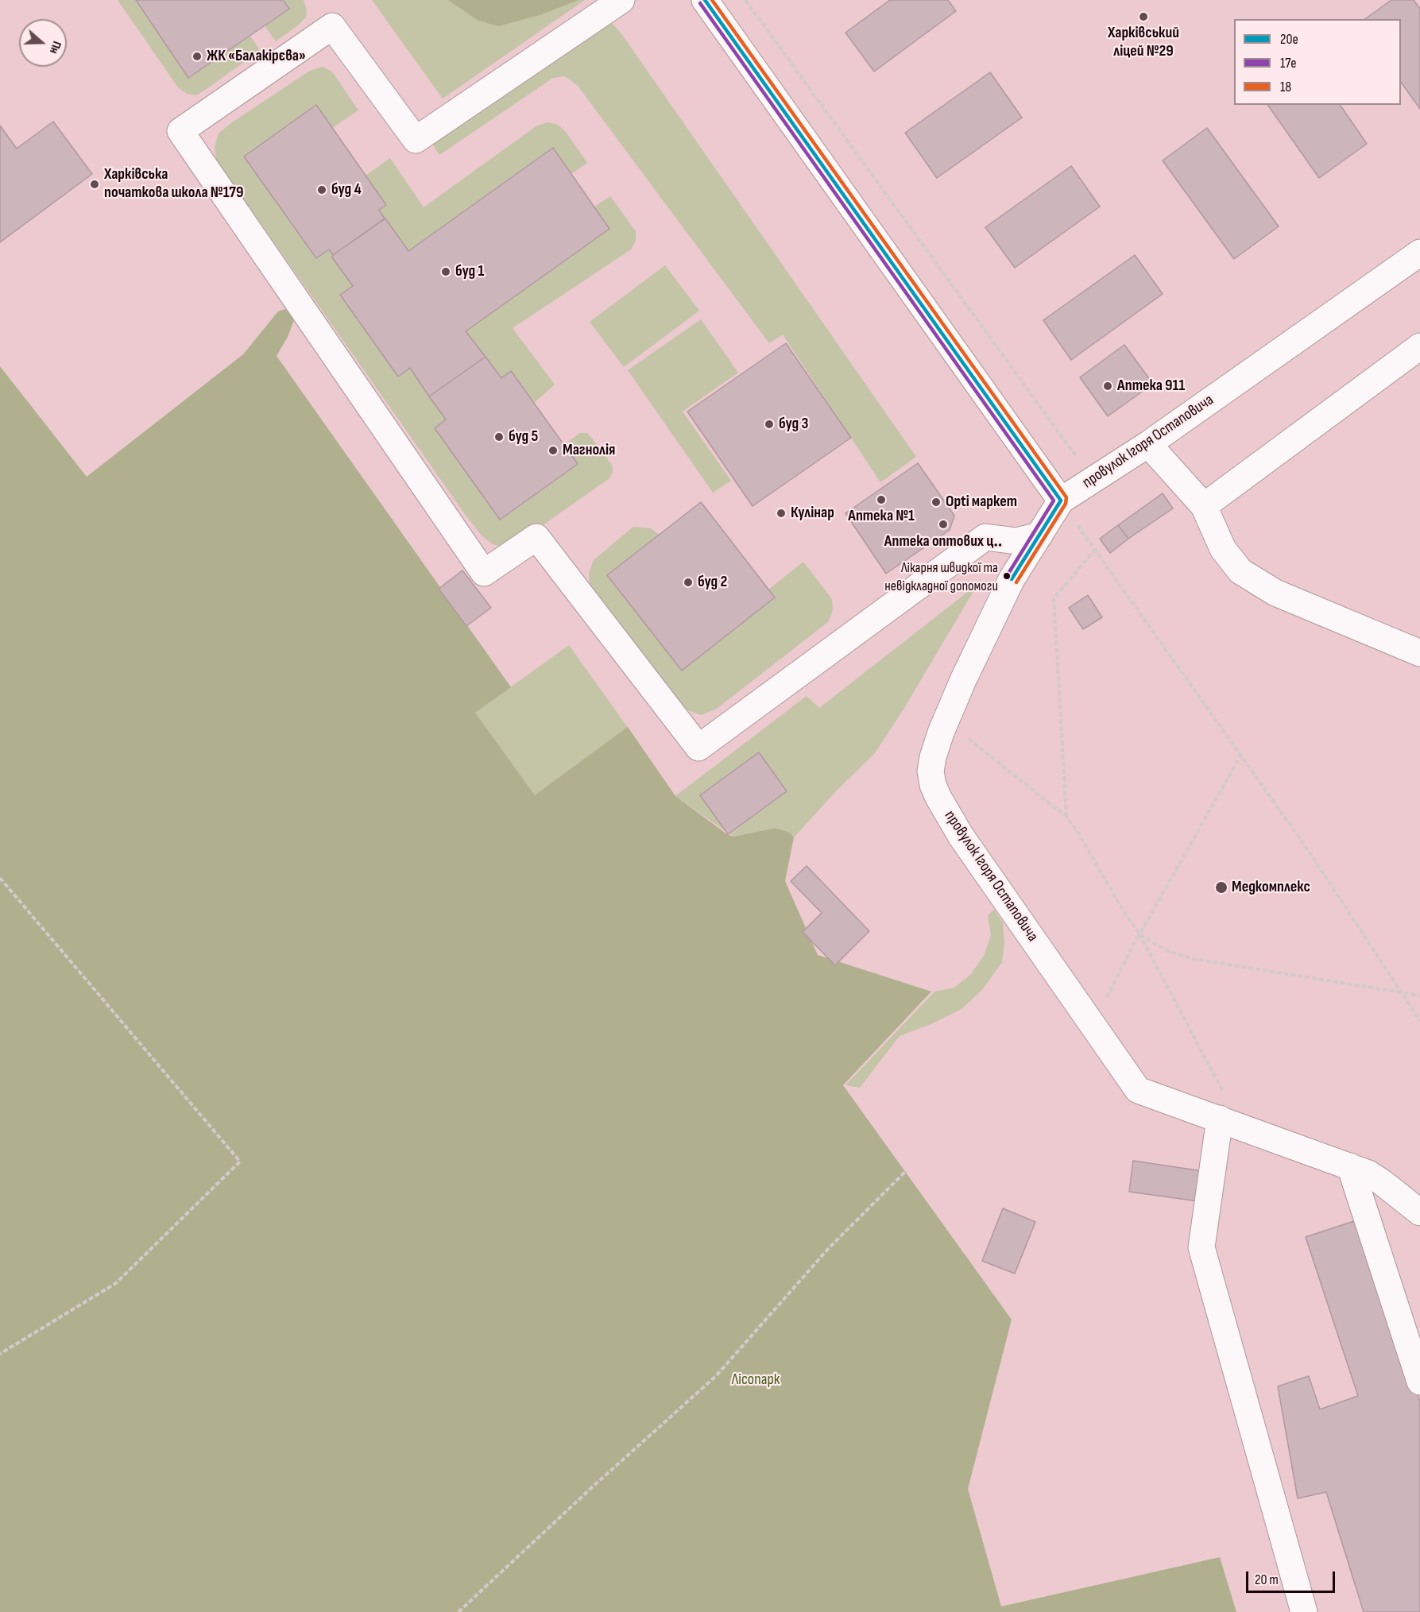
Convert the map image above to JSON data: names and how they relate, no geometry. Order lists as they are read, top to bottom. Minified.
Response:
{"streets":{"street":["провулок Ігоря Остаповича"]},"parks":["Лісопарк"],"places":["Харківський ліцей №29","ЖК «Балакірєва»","Харківська початкова школа №179","буд 4","буд 1","Аптека 911","буд 3","буд 5","Магнолія","Аптека №1","Opti маркет","Кулінар","Аптека оптових ц‥","Лікарня швидкої та невідкладної допомоги","буд 2","Медкомплекс"],"lines":["transit line 20е","transit line 18","transit line 17е"],"legend":["20е","17е","18"],"scale_bar":"20 m","north":"right"}
